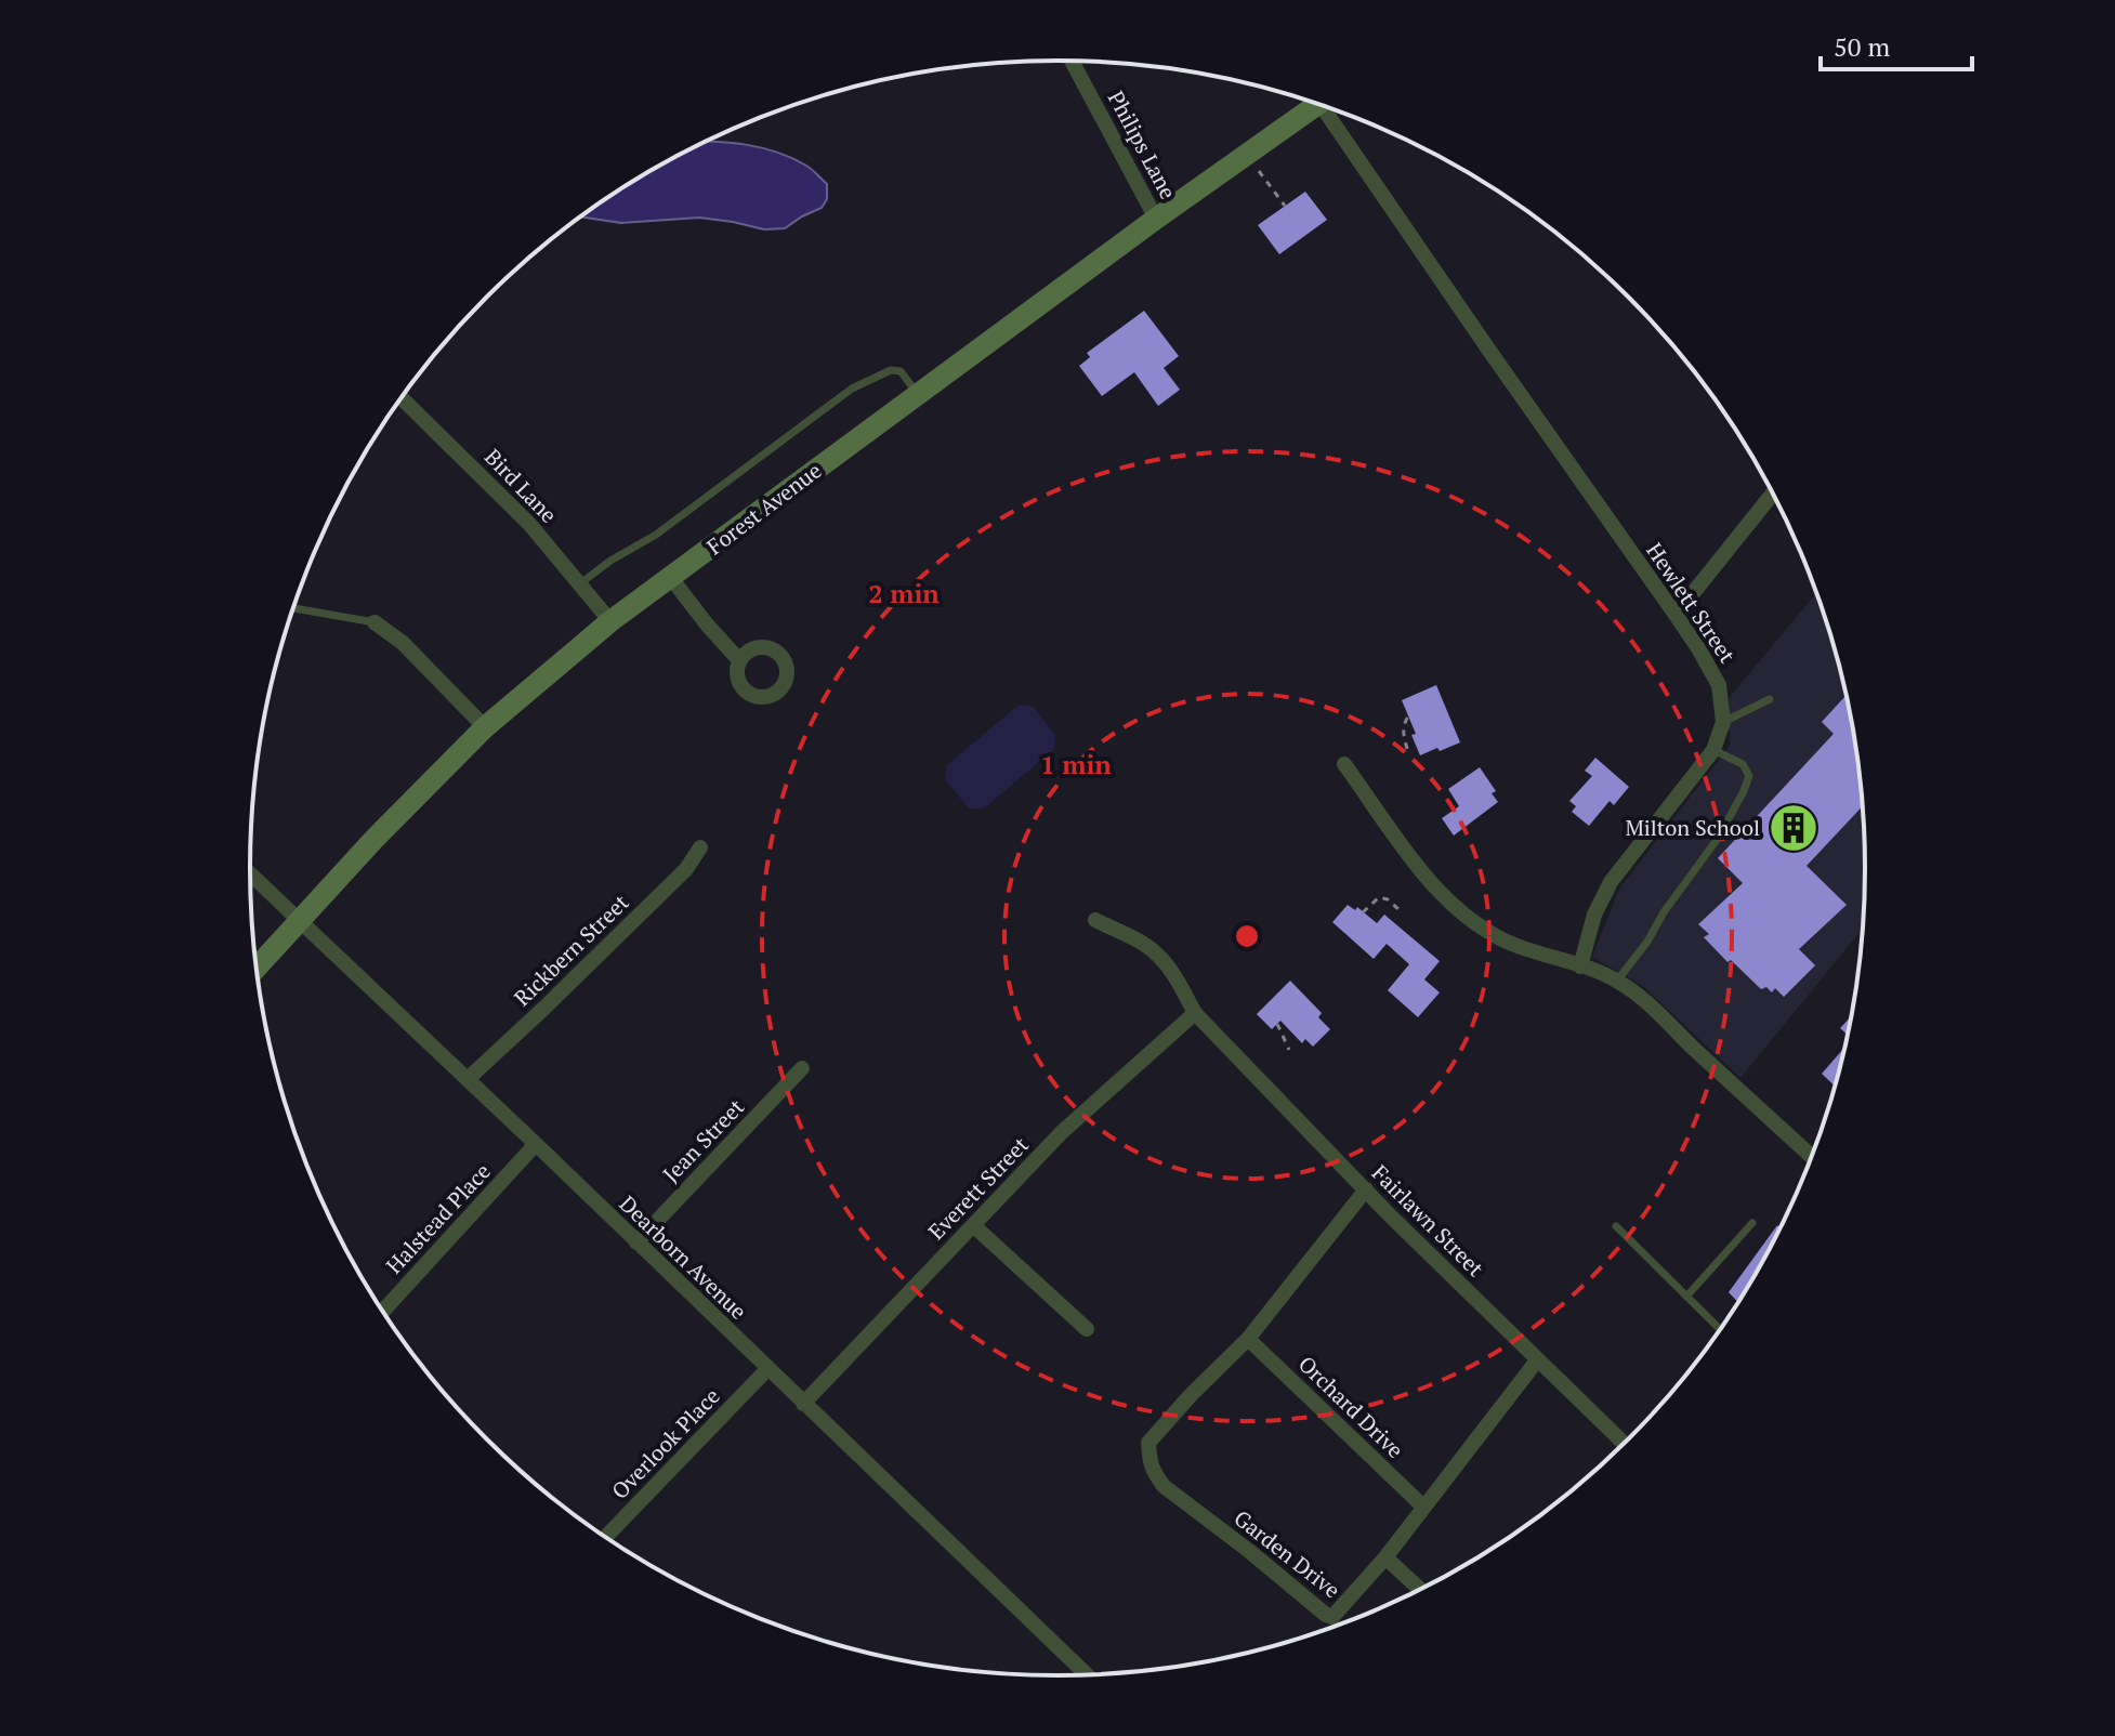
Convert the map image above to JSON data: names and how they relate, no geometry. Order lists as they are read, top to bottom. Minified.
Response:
{"streets":{"street":["Philips Lane","Bird Lane","Forest Avenue","Hewlett Street","Rickbern Street","Jean Street","Everett Street","Halstead Place","Fairlawn Street","Dearborn Avenue","Orchard Drive","Overlook Place","Garden Drive"]},"crossings":[["Philips Lane","Forest Avenue"],["Bird Lane","Forest Avenue"],["Forest Avenue","Dearborn Avenue"],["Rickbern Street","Dearborn Avenue"],["Jean Street","Dearborn Avenue"],["Everett Street","Fairlawn Street"],["Everett Street","Dearborn Avenue"],["Halstead Place","Dearborn Avenue"],["Fairlawn Street","Garden Drive"],["Dearborn Avenue","Overlook Place"],["Orchard Drive","Garden Drive"]],"places":{"building":["Milton School"]},"scale_bar":"50 m","rings":["2 min","1 min"]}
